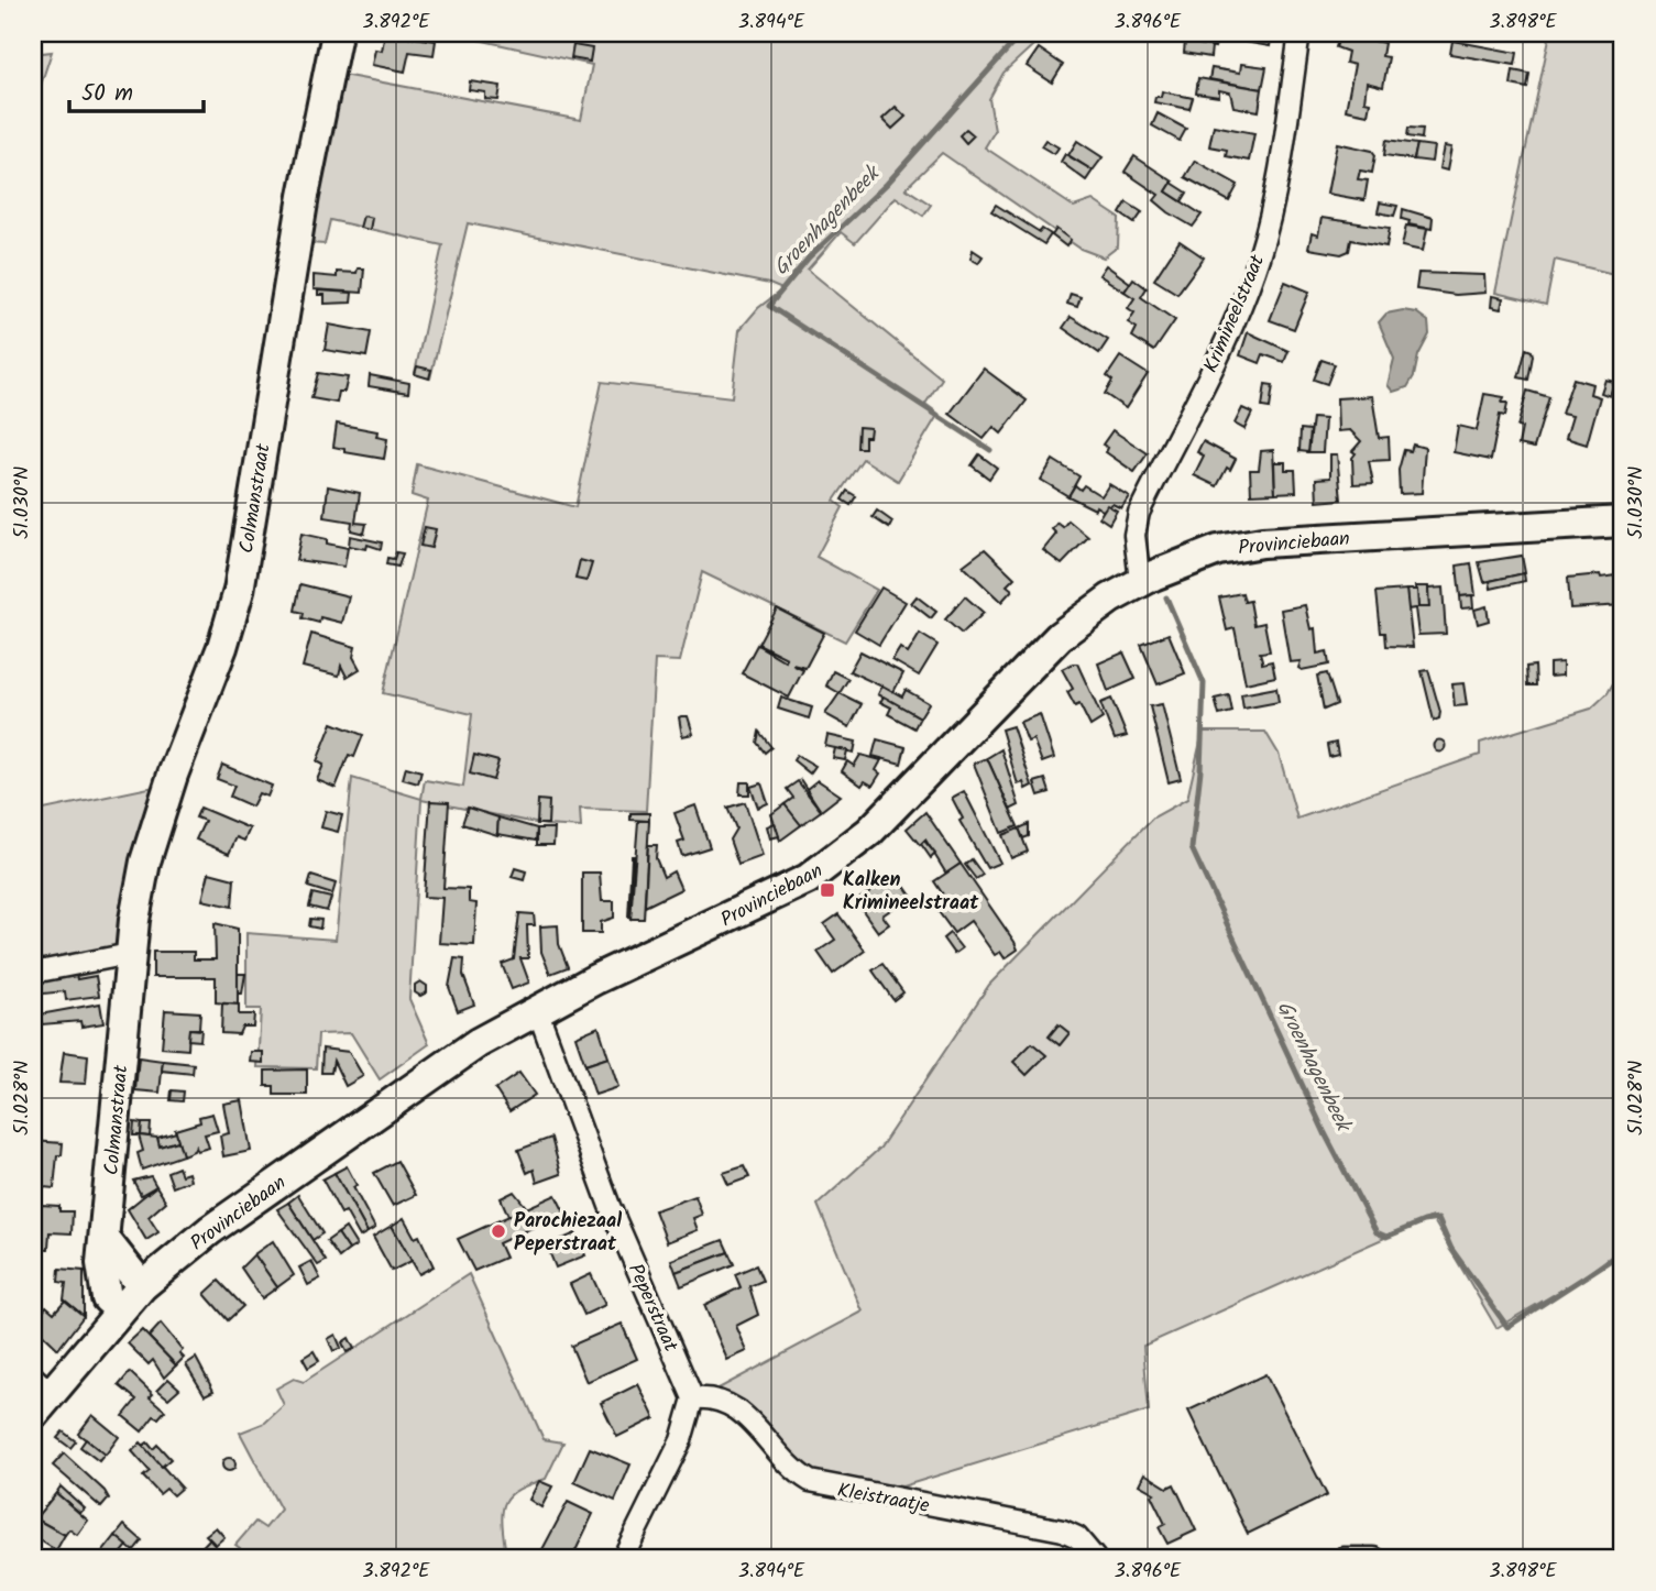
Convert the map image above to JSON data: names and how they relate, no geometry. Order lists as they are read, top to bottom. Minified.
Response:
{"streets":{"main road":["Colmanstraat","Provinciebaan"],"street":["Krimineelstraat","Peperstraat","Kleistraatje"]},"crossings":[["Krimineelstraat","Provinciebaan"],["Colmanstraat","Provinciebaan"],["Provinciebaan","Peperstraat"],["Peperstraat","Kleistraatje"]],"water":["Groenhagenbeek"],"places":{"transit":["Kalken Krimineelstraat"],"other":["Parochiezaal Peperstraat"]},"scale_bar":"50 m","coordinates":["3.892°E","3.894°E","3.896°E","3.898°E","51.030°N","51.028°N"]}
